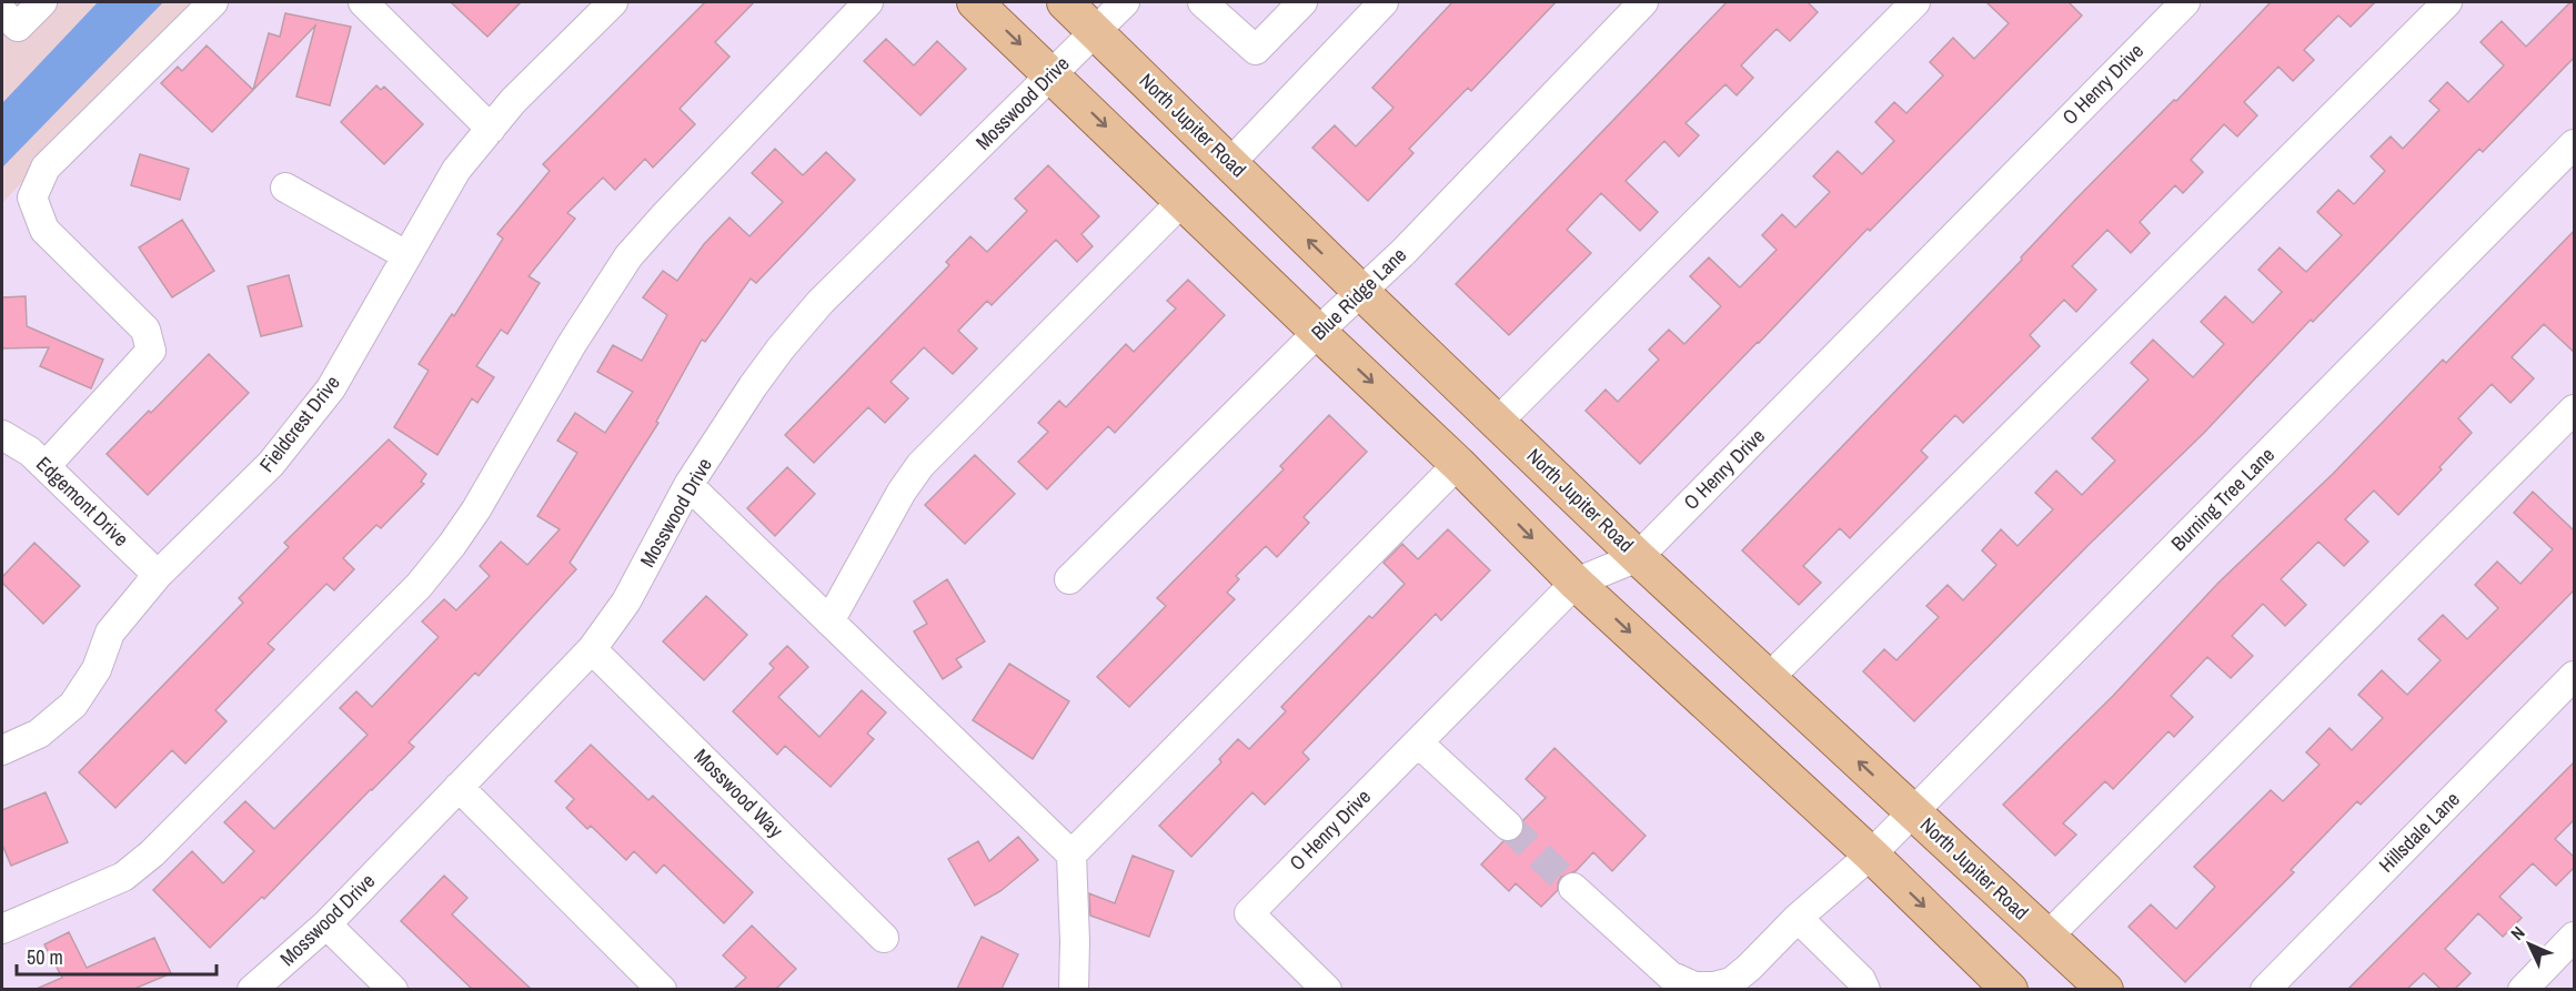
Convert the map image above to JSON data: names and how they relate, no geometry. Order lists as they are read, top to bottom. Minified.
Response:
{"streets":{"main road":["North Jupiter Road"],"street":["O Henry Drive","Mosswood Drive","Blue Ridge Lane","Fieldcrest Drive","Burning Tree Lane","Edgemont Drive","Mosswood Way","Hillsdale Lane"]},"crossings":[["O Henry Drive","North Jupiter Road"],["Mosswood Drive","North Jupiter Road"],["Mosswood Drive","Mosswood Way"],["North Jupiter Road","Blue Ridge Lane"],["North Jupiter Road","Burning Tree Lane"],["Fieldcrest Drive","Edgemont Drive"]],"scale_bar":"50 m","north":"top left"}
